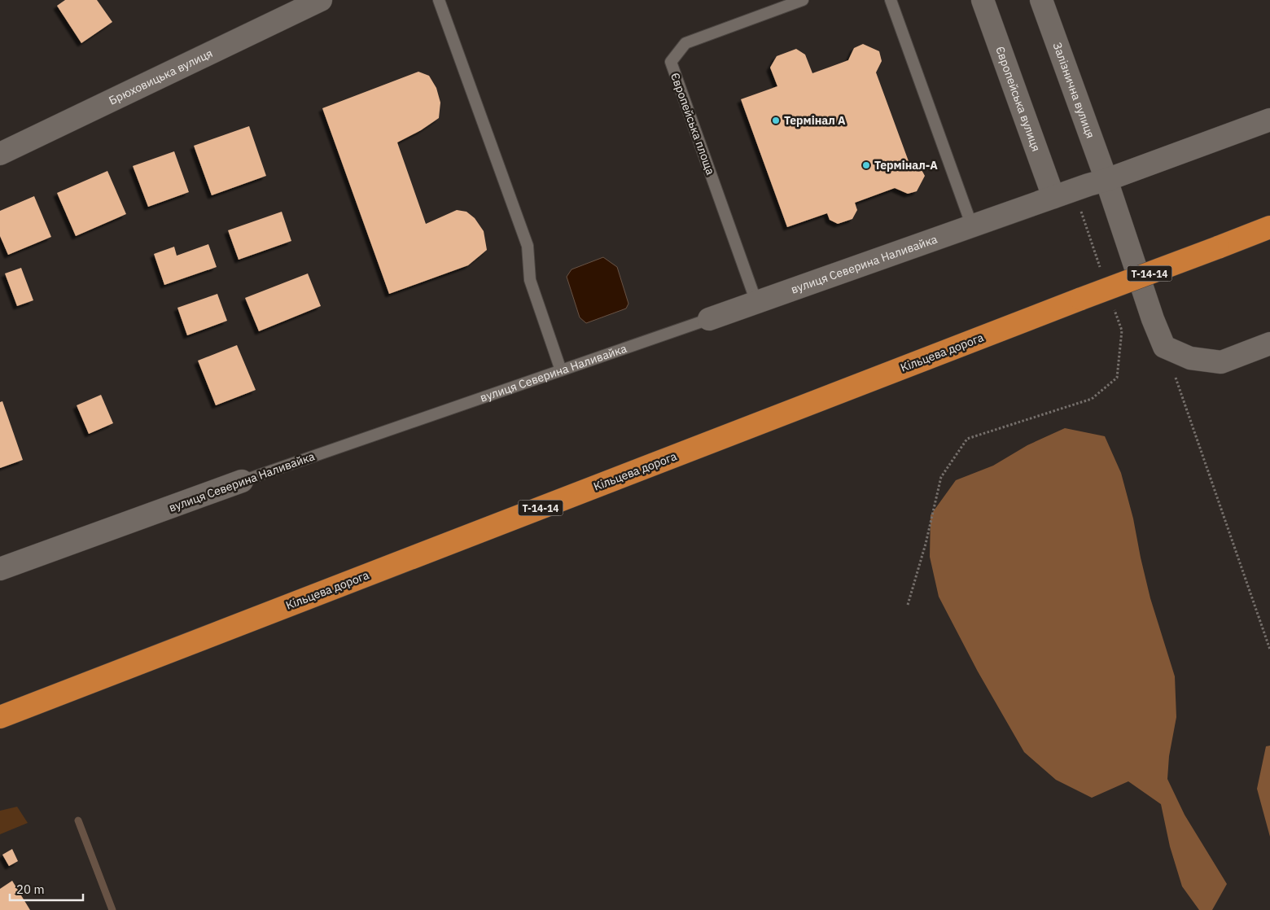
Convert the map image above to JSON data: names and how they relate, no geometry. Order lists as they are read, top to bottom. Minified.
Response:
{"streets":{"highway":["Т-14-14","Кільцева дорога"],"street":["Брюховицька вулиця","Залізнична вулиця","Європейська вулиця","вулиця Северина Наливайка"],"lane":["Європейська площа"]},"crossings":[["Залізнична вулиця","вулиця Северина Наливайка"],["Європейська вулиця","вулиця Северина Наливайка"],["Європейська площа","вулиця Северина Наливайка"]],"places":["Термінал А","Термінал-А"],"scale_bar":"20 m"}
